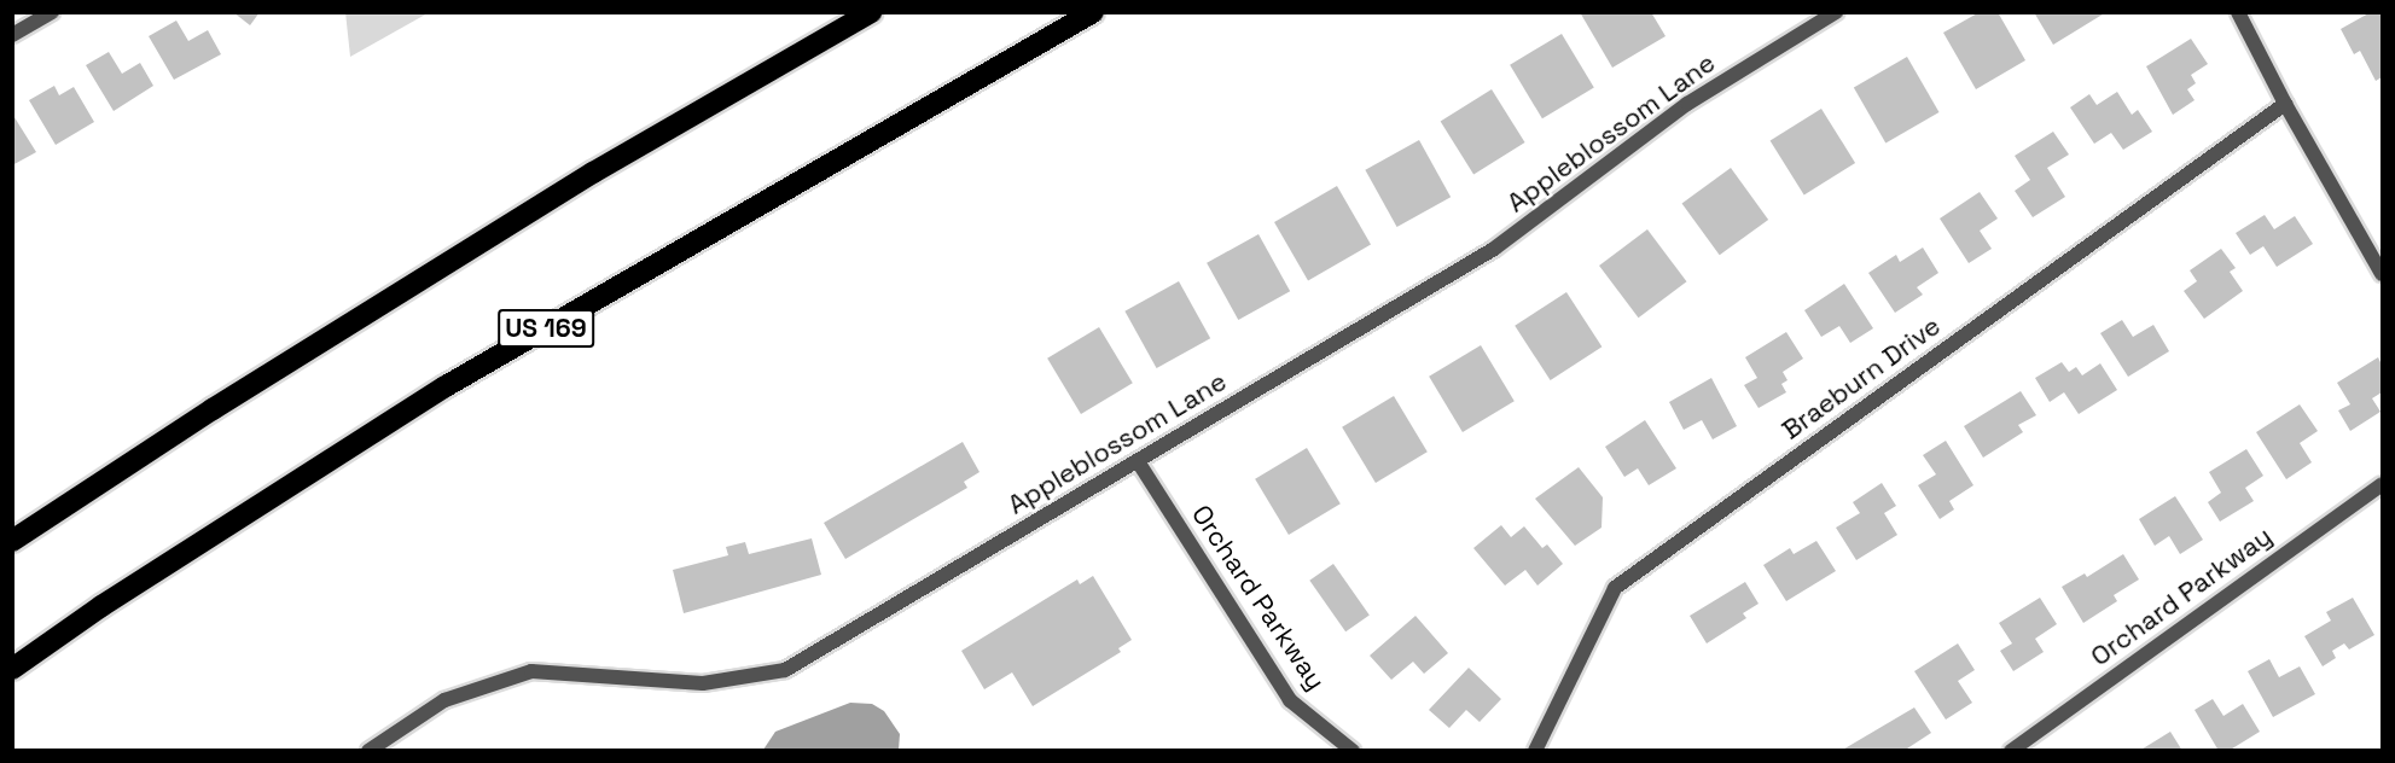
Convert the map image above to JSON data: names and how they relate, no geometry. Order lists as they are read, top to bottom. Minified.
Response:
{"streets":{"highway":["US 169"],"street":["Appleblossom Lane","Braeburn Drive","Orchard Parkway"]},"crossings":[["Appleblossom Lane","Orchard Parkway"]]}
